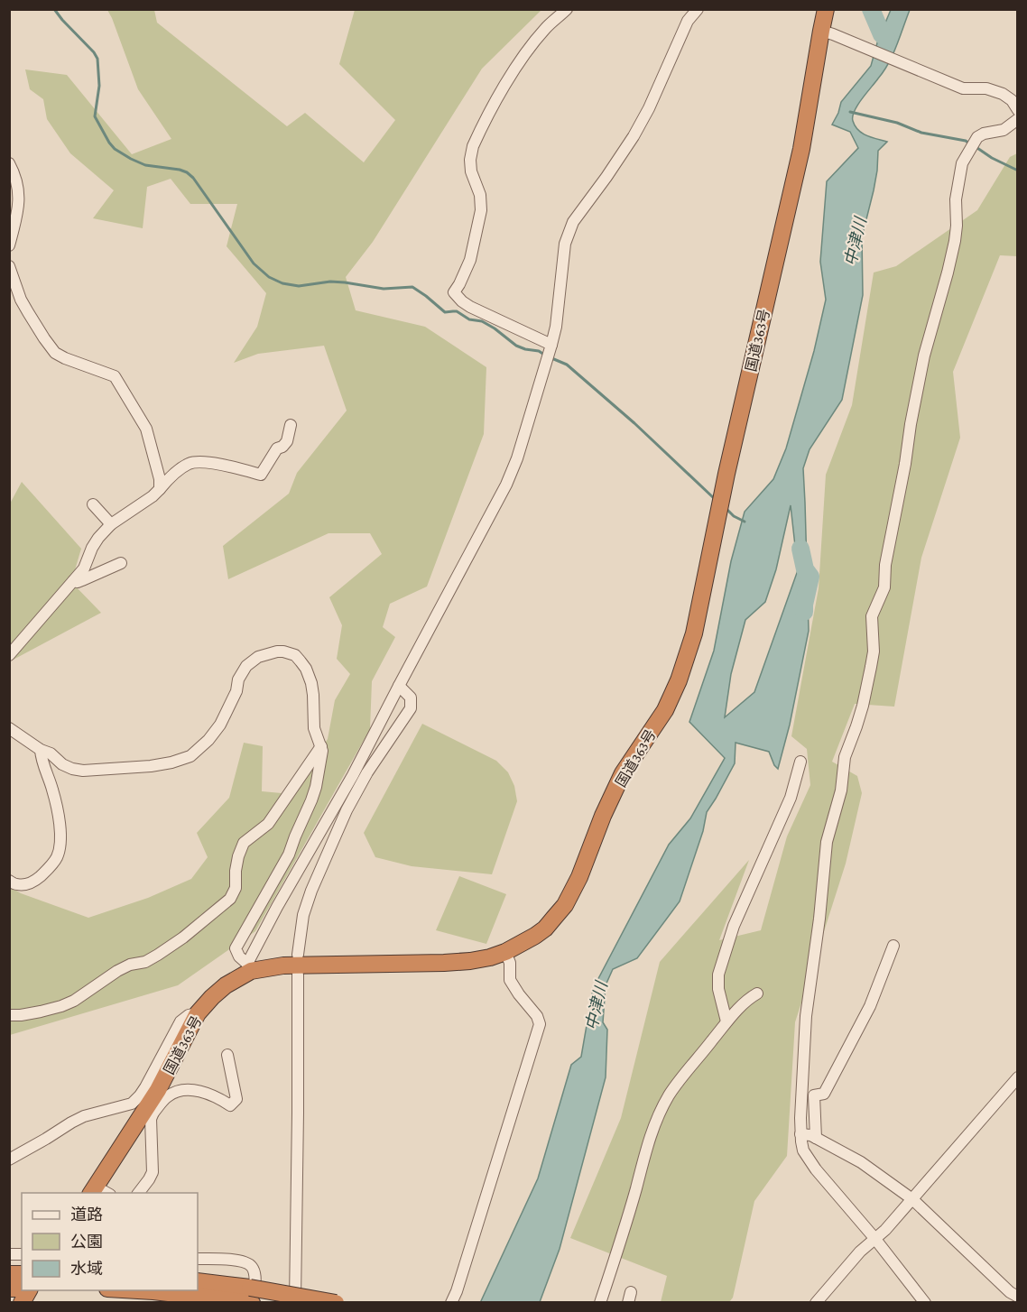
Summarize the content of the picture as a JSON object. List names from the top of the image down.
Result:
{
  "streets": {
    "highway": ["国道363号"]
  },
  "water": ["中津川"],
  "legend": ["道路", "公園", "水域"]
}
